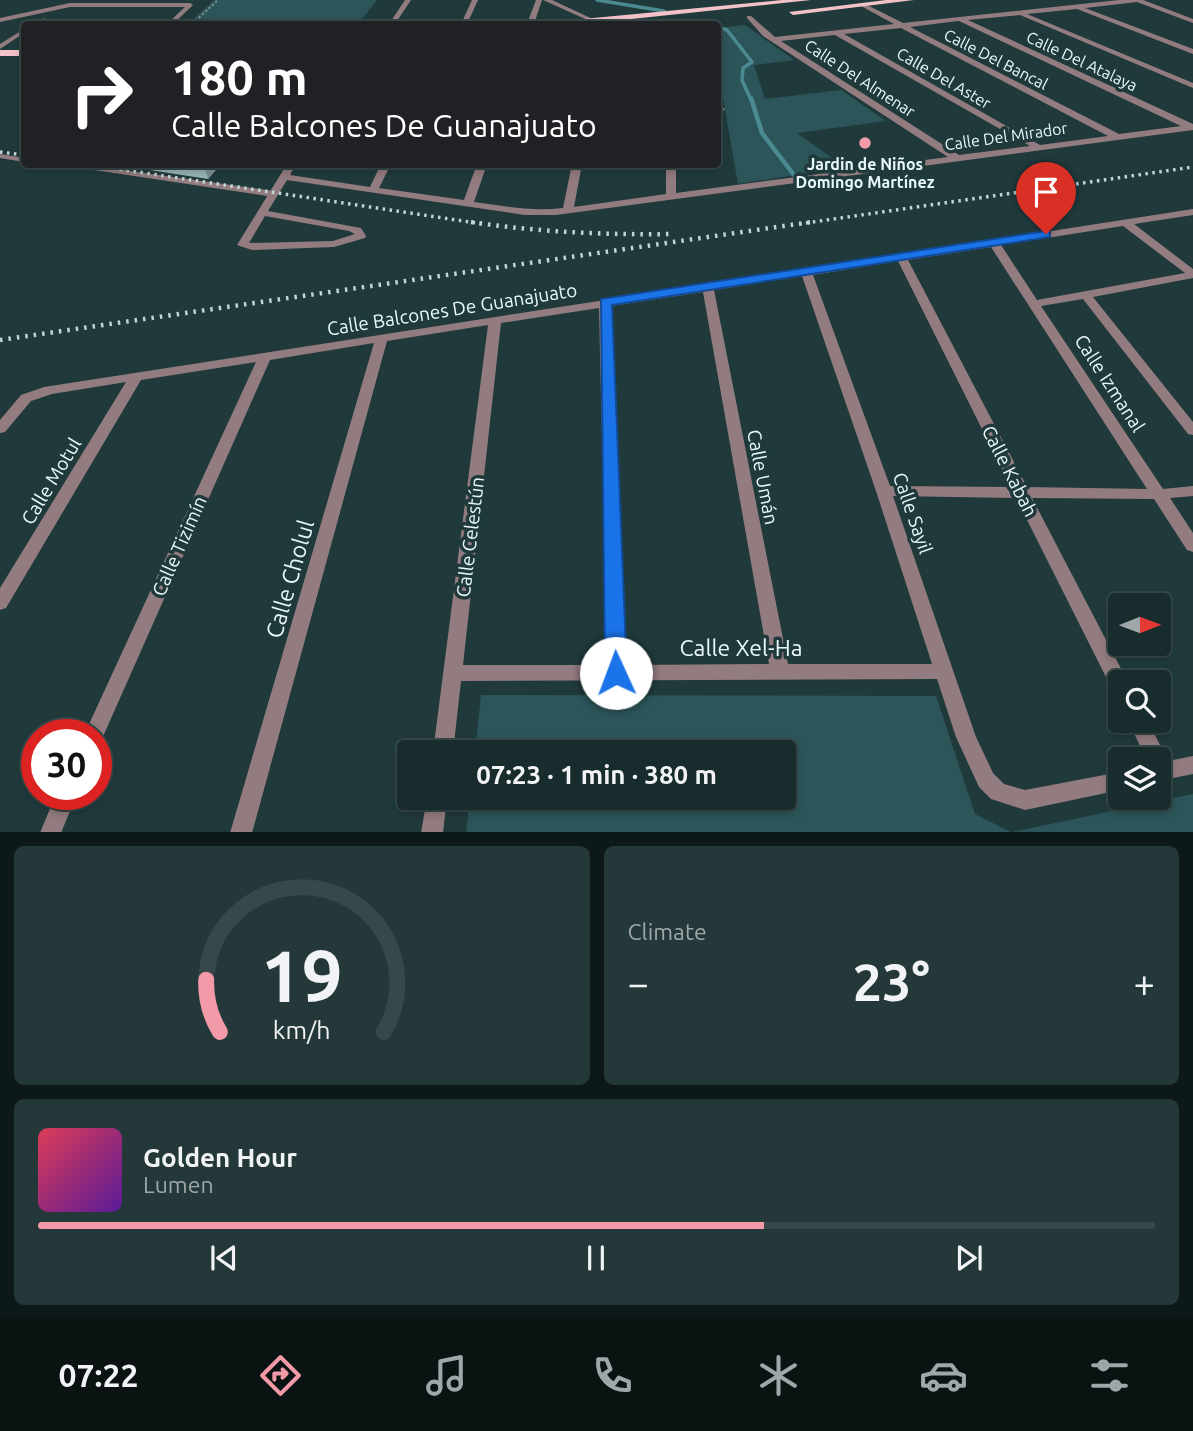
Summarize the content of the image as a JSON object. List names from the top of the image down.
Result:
{
  "streets": {
    "street": [
      "Calle Del Bancal",
      "Calle Del Atalaya",
      "Calle Del Almenar",
      "Calle Del Aster",
      "Calle Del Mirador",
      "Calle Balcones De Guanajuato",
      "Calle Izmanal",
      "Calle Kabah",
      "Calle Umán",
      "Calle Motul",
      "Calle Sayil",
      "Calle Celestún",
      "Calle Tizimín",
      "Calle Cholul",
      "Calle Xel-Ha"
    ]
  },
  "crossings": [
    ["Calle Del Bancal", "Calle Del Mirador"],
    ["Calle Del Atalaya", "Calle Del Mirador"],
    ["Calle Del Almenar", "Calle Del Mirador"],
    ["Calle Del Aster", "Calle Del Mirador"],
    ["Calle Balcones De Guanajuato", "Calle Izmanal"],
    ["Calle Balcones De Guanajuato", "Calle Kabah"],
    ["Calle Balcones De Guanajuato", "Calle Umán"],
    ["Calle Balcones De Guanajuato", "Calle Motul"],
    ["Calle Balcones De Guanajuato", "Calle Sayil"],
    ["Calle Balcones De Guanajuato", "Calle Celestún"],
    ["Calle Balcones De Guanajuato", "Calle Tizimín"],
    ["Calle Balcones De Guanajuato", "Calle Cholul"],
    ["Calle Umán", "Calle Xel-Ha"],
    ["Calle Sayil", "Calle Xel-Ha"],
    ["Calle Celestún", "Calle Xel-Ha"]
  ],
  "places": ["Jardin de Niños Domingo Martínez"],
  "north": "right",
  "page": {
    "turn": ["180 m", "Calle Balcones De Guanajuato"],
    "limit": "30",
    "trip": "07:23 · 1 min · 380 m",
    "tile": "Climate",
    "heat": ["−", "23°", "+"],
    "song": ["Golden Hour", "Lumen"],
    "tabs": "07:22",
    "gauge": ["19", "km/h"]
  }
}
